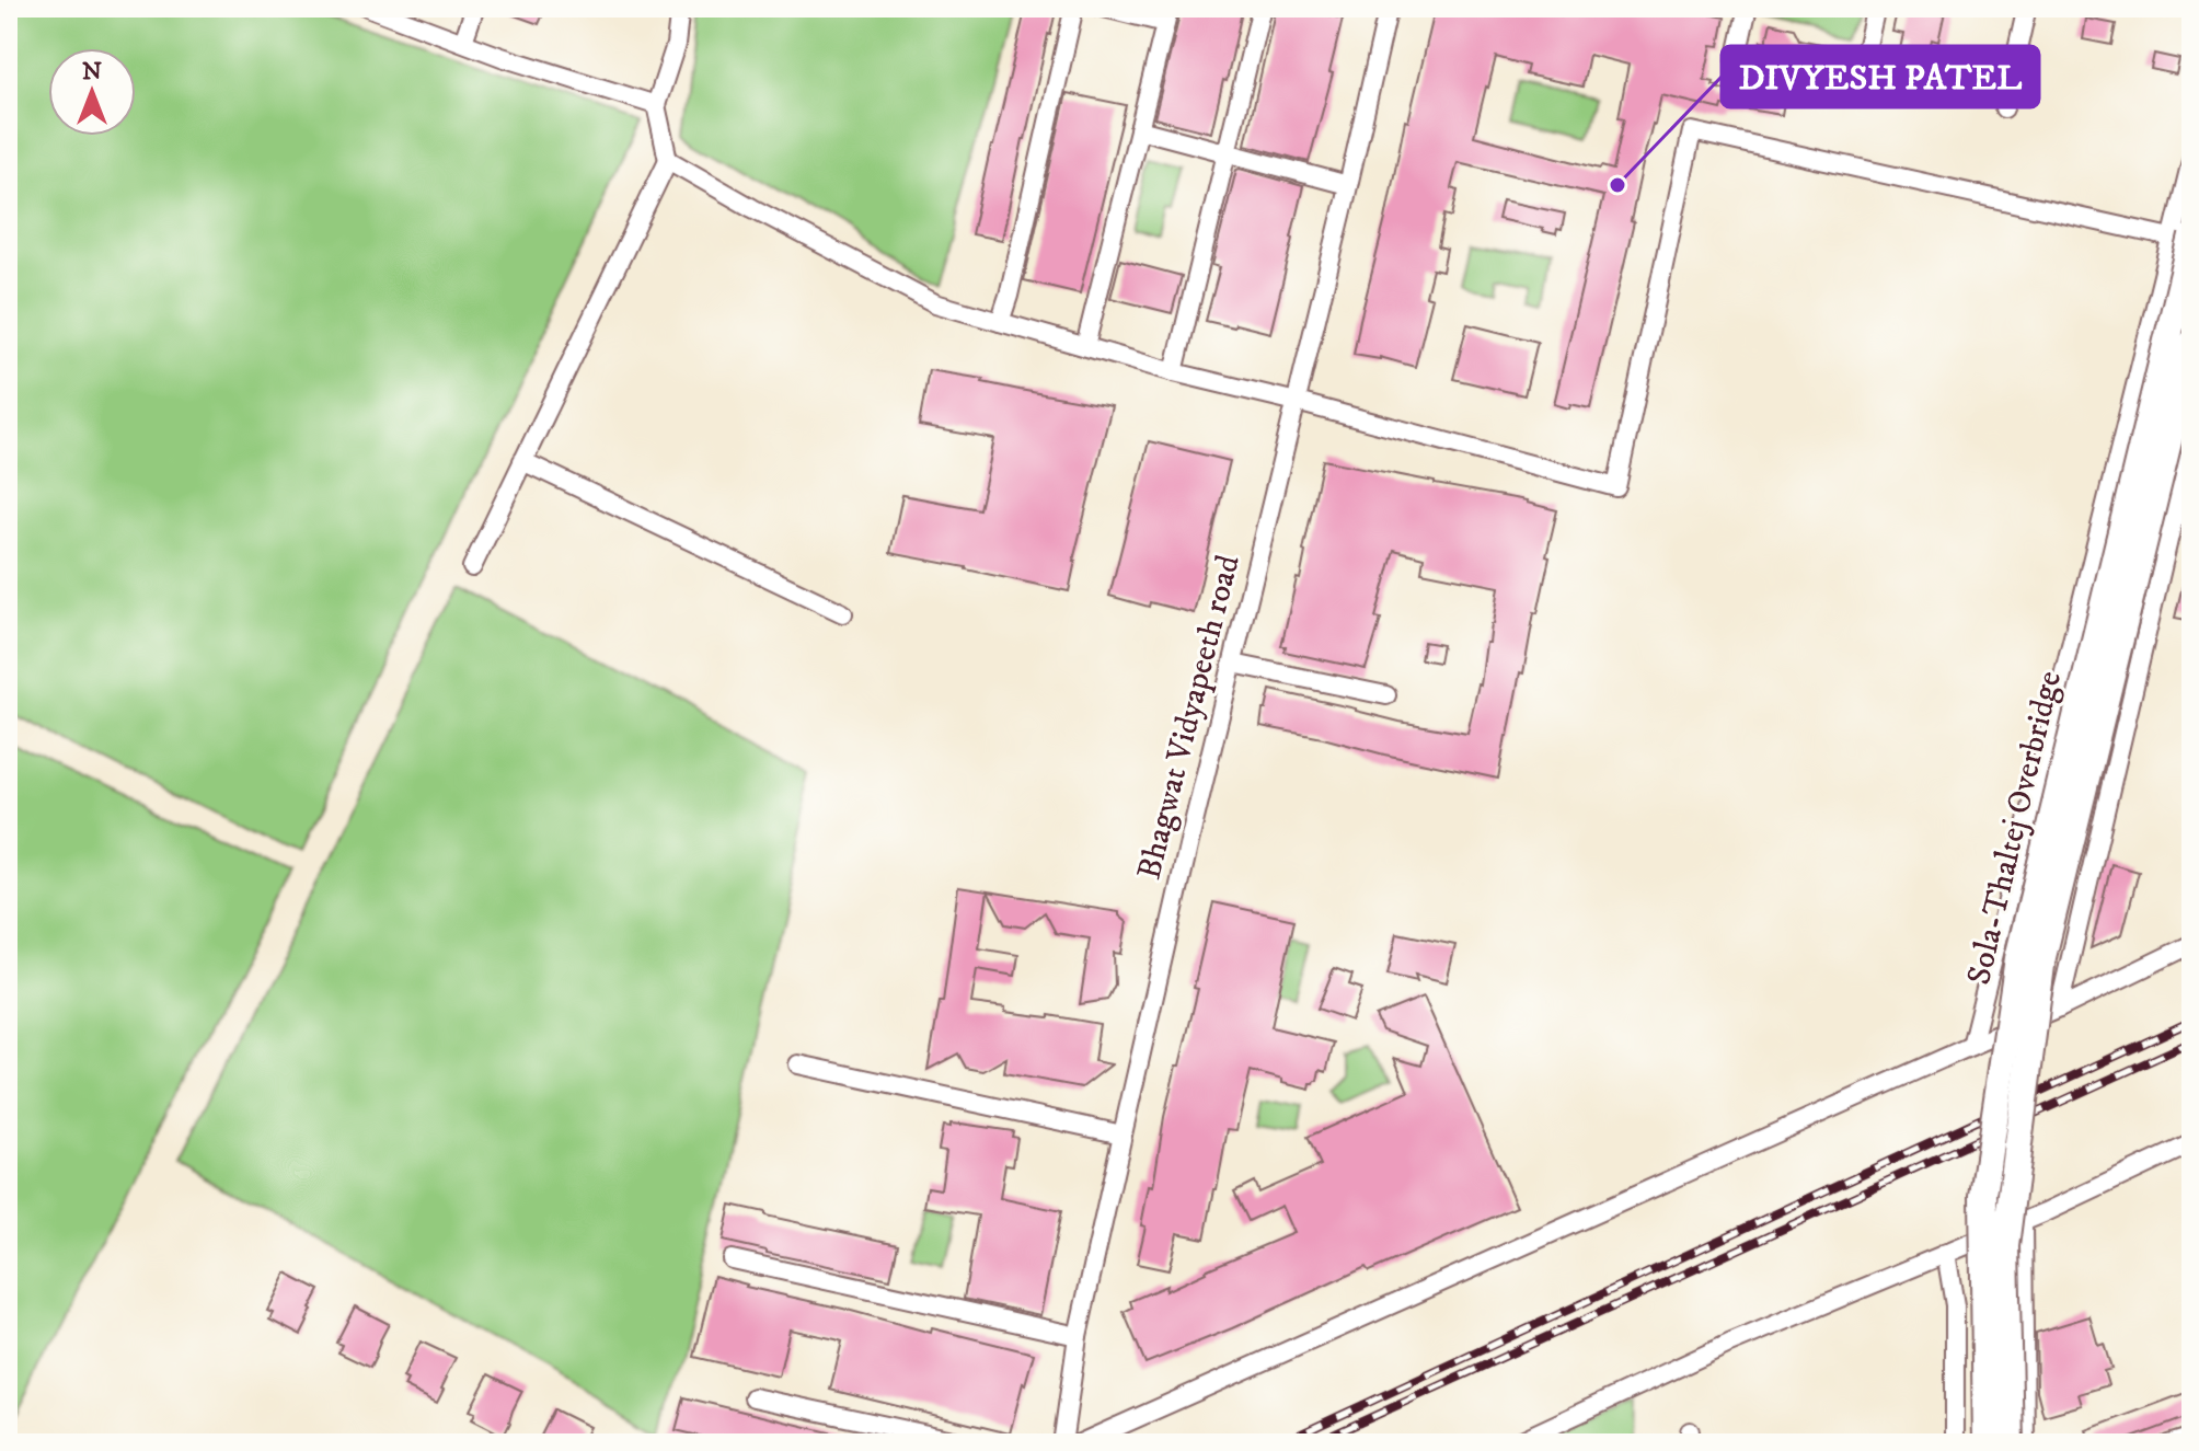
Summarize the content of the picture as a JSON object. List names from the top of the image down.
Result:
{
  "streets": {
    "street": ["Bhagwat Vidyapeeth road", "Sola-Thaltej Overbridge"]
  },
  "places": ["DIVYESH PATEL"],
  "north": "top"
}
